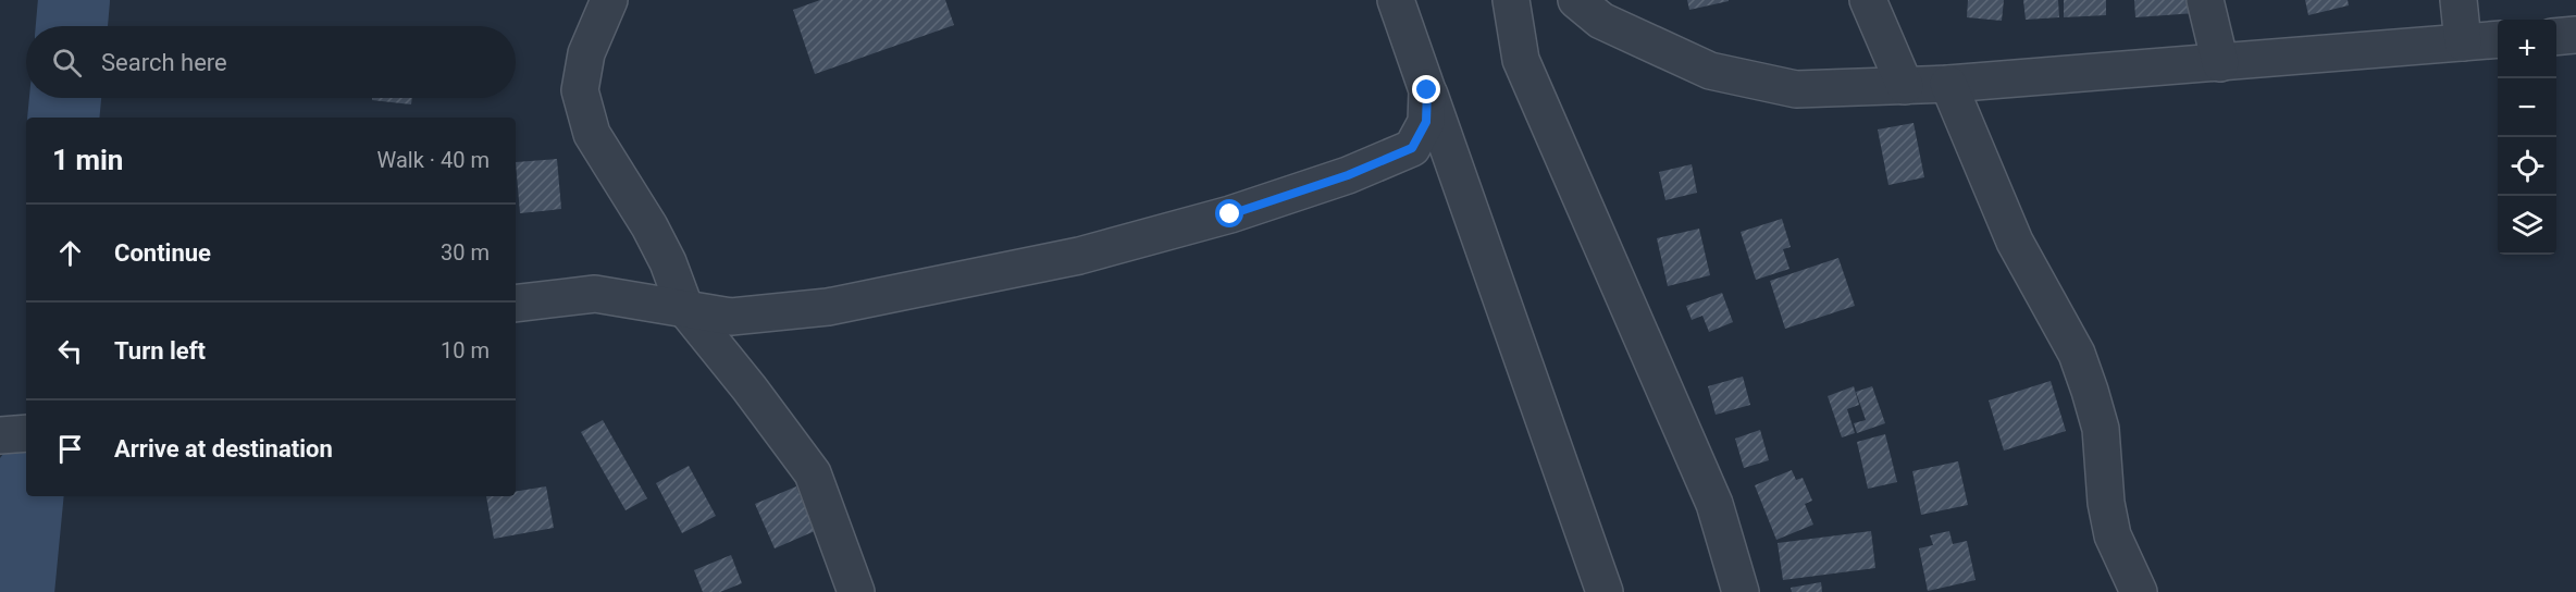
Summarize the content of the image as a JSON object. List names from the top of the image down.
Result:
{
  "page": {
    "map_buttons": ["+", "−"],
    "search": "Search here",
    "heading": ["1 min", "Walk · 40 m"],
    "list": [
      ["Continue", "30 m"],
      ["Turn left", "10 m"],
      "Arrive at destination"
    ]
  }
}
